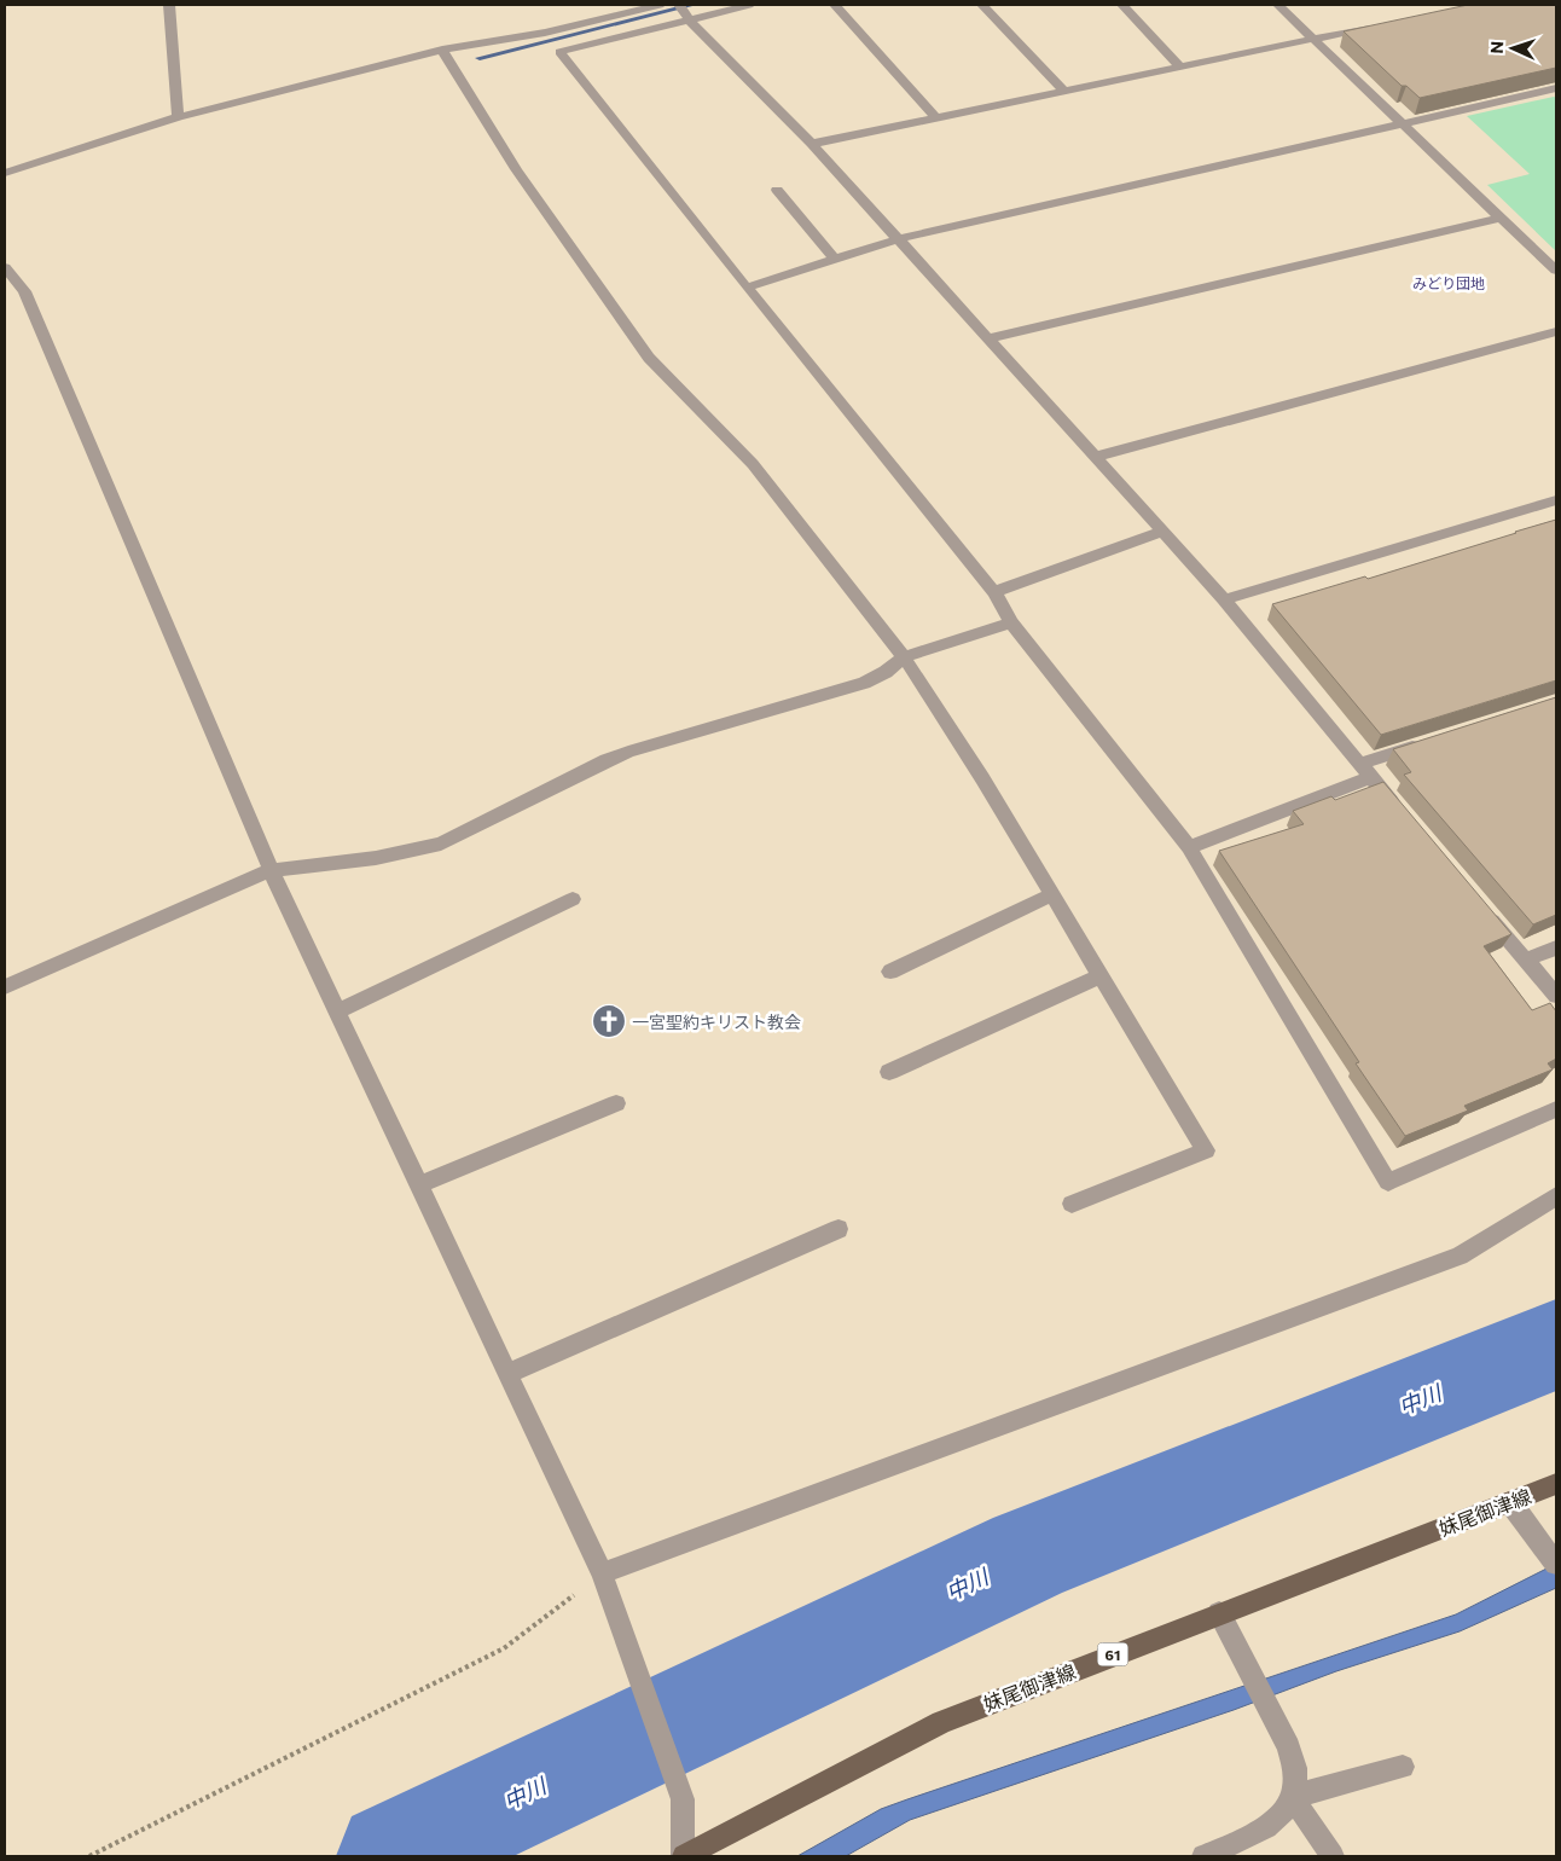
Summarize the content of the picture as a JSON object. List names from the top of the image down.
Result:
{
  "streets": {
    "main road": ["妹尾御津線", "61"]
  },
  "districts": ["みどり団地"],
  "water": ["中川"],
  "places": {
    "church": ["一宮聖約キリスト教会"]
  },
  "north": "left"
}
